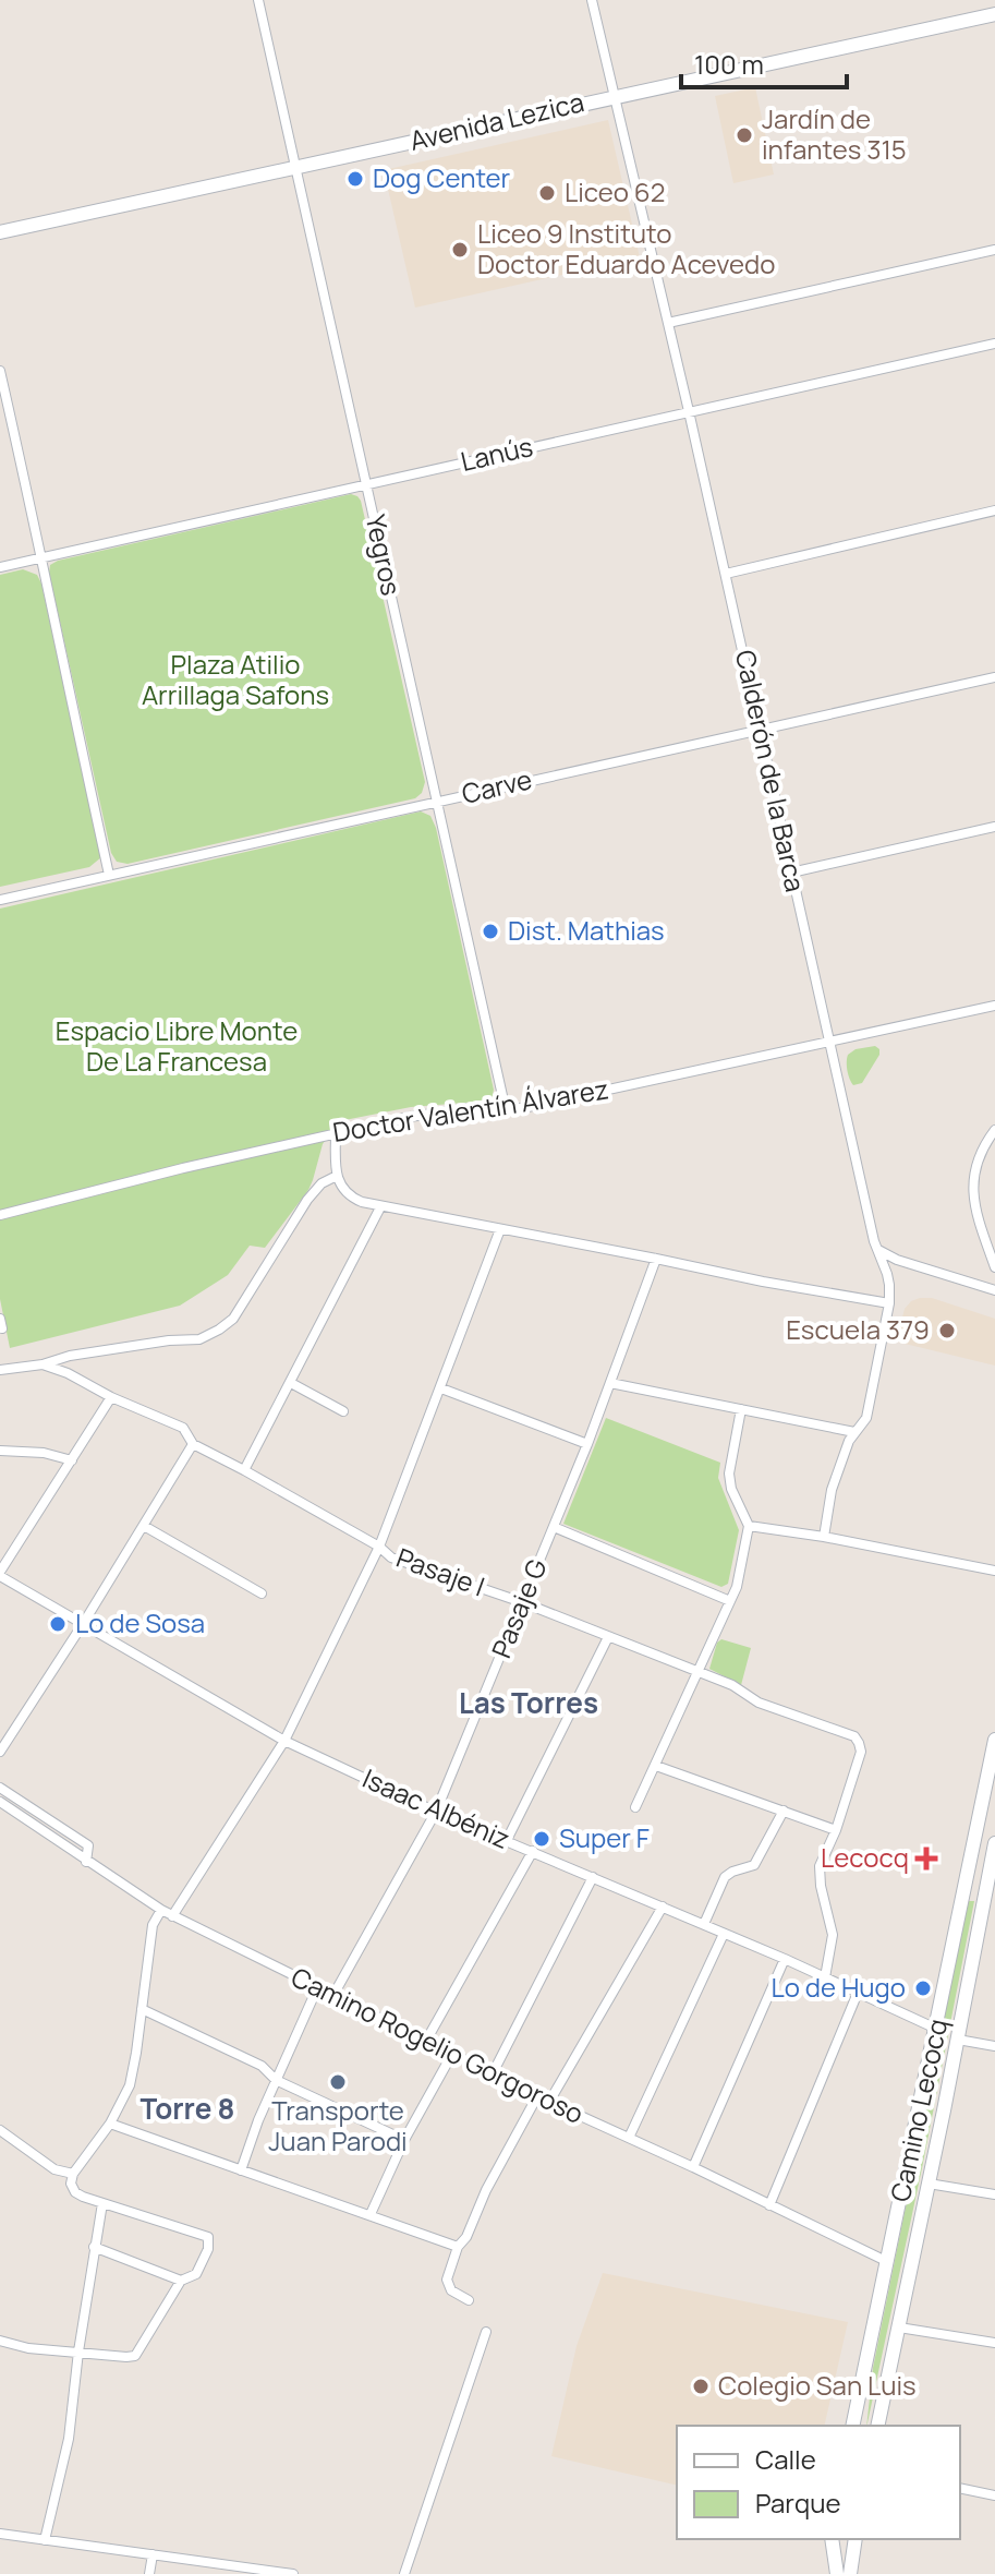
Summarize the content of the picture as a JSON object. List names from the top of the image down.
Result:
{
  "streets": {
    "street": [
      "Avenida Lezica",
      "Lanús",
      "Yegros",
      "Calderón de la Barca",
      "Carve",
      "Doctor Valentín Álvarez",
      "Pasaje I",
      "Pasaje G",
      "Isaac Albéniz",
      "Camino Rogelio Gorgoroso",
      "Camino Lecocq"
    ]
  },
  "crossings": [
    ["Avenida Lezica", "Yegros"],
    ["Avenida Lezica", "Calderón de la Barca"],
    ["Lanús", "Yegros"],
    ["Lanús", "Calderón de la Barca"],
    ["Yegros", "Carve"],
    ["Yegros", "Doctor Valentín Álvarez"],
    ["Calderón de la Barca", "Carve"],
    ["Calderón de la Barca", "Doctor Valentín Álvarez"],
    ["Pasaje I", "Pasaje G"],
    ["Pasaje G", "Isaac Albéniz"],
    ["Pasaje G", "Camino Rogelio Gorgoroso"],
    ["Isaac Albéniz", "Camino Lecocq"],
    ["Camino Rogelio Gorgoroso", "Camino Lecocq"]
  ],
  "districts": ["Las Torres", "Torre 8"],
  "parks": ["Plaza Atilio Arrillaga Safons", "Espacio Libre Monte De La Francesa"],
  "places": {
    "other": [
      "Jardín de infantes 315",
      "Dog Center",
      "Liceo 62",
      "Liceo 9 Instituto Doctor Eduardo Acevedo",
      "Dist. Mathias",
      "Escuela 379",
      "Lo de Sosa",
      "Super F",
      "Lo de Hugo",
      "Transporte Juan Parodi",
      "Colegio San Luis"
    ],
    "health": ["Lecocq"]
  },
  "legend": ["Calle", "Parque"],
  "scale_bar": "100 m"
}
